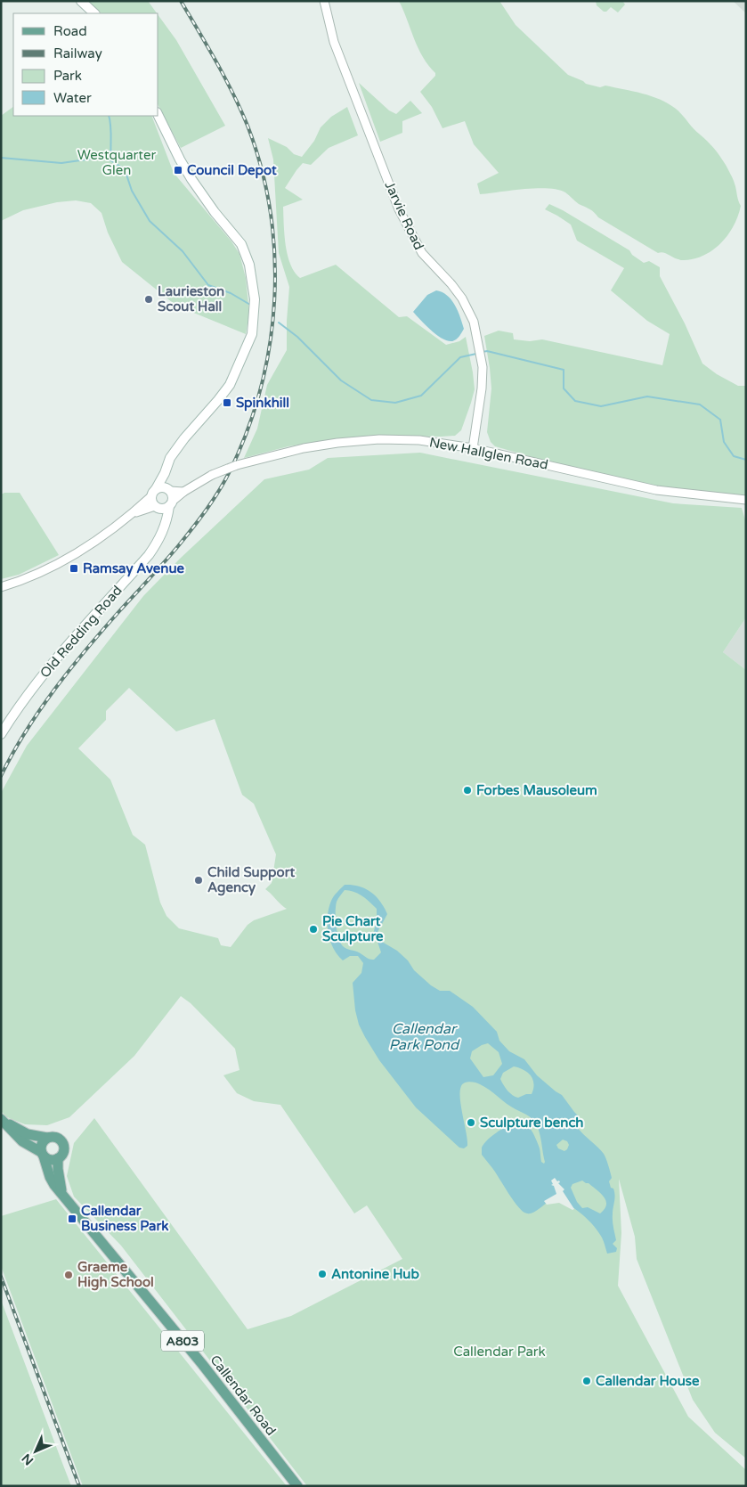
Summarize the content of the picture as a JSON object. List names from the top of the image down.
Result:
{
  "streets": {
    "main road": ["Old Redding Road", "A803", "Callendar Road"],
    "street": ["Jarvie Road", "New Hallglen Road"]
  },
  "crossings": [
    ["Jarvie Road", "New Hallglen Road"],
    ["New Hallglen Road", "Old Redding Road"],
    ["A803", "Callendar Road"]
  ],
  "water": ["Callendar Park Pond"],
  "parks": ["Westquarter Glen", "Callendar Park"],
  "places": {
    "transit": [
      "Council Depot",
      "Spinkhill",
      "Ramsay Avenue",
      "Callendar Business Park"
    ],
    "other": [
      "Laurieston Scout Hall",
      "Forbes Mausoleum",
      "Child Support Agency",
      "Pie Chart Sculpture",
      "Sculpture bench",
      "Antonine Hub",
      "Graeme High School",
      "Callendar House"
    ]
  },
  "legend": [
    "Road",
    "Railway",
    "Park",
    "Water"
  ],
  "north": "bottom left"
}
